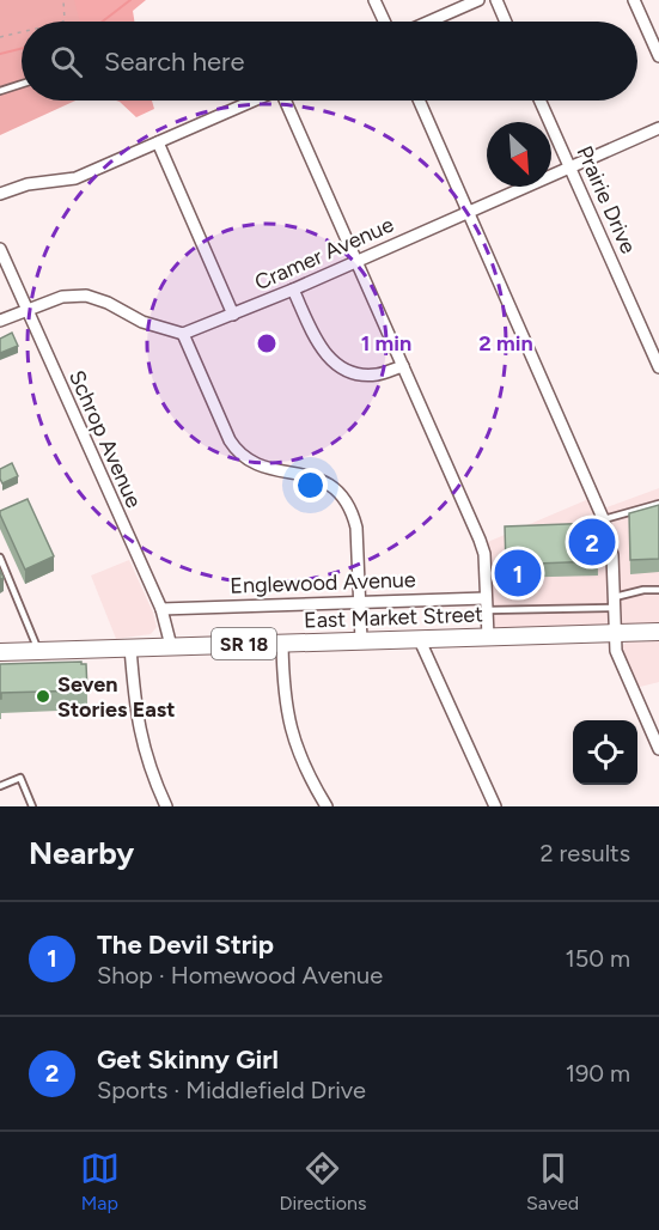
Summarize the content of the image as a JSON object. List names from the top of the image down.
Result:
{
  "streets": {
    "main road": ["East Market Street", "SR 18"],
    "street": [
      "Prairie Drive",
      "Cramer Avenue",
      "Schrop Avenue",
      "Englewood Avenue"
    ]
  },
  "crossings": [
    ["Prairie Drive", "Cramer Avenue"],
    ["Schrop Avenue", "Englewood Avenue"],
    ["Schrop Avenue", "East Market Street"]
  ],
  "places": ["Seven Stories East"],
  "north": "bottom right",
  "page": {
    "search": "Search here",
    "pins": ["2", "1"],
    "heading": ["Nearby", "2 results"],
    "list": [
      {
        "mark": "1",
        "name": "The Devil Strip",
        "note": "Shop · Homewood Avenue",
        "value": "150 m"
      },
      {
        "mark": "2",
        "name": "Get Skinny Girl",
        "note": "Sports · Middlefield Drive",
        "value": "190 m"
      }
    ],
    "nav": ["Map", "Directions", "Saved"]
  },
  "rings": ["1 min", "2 min"]
}
